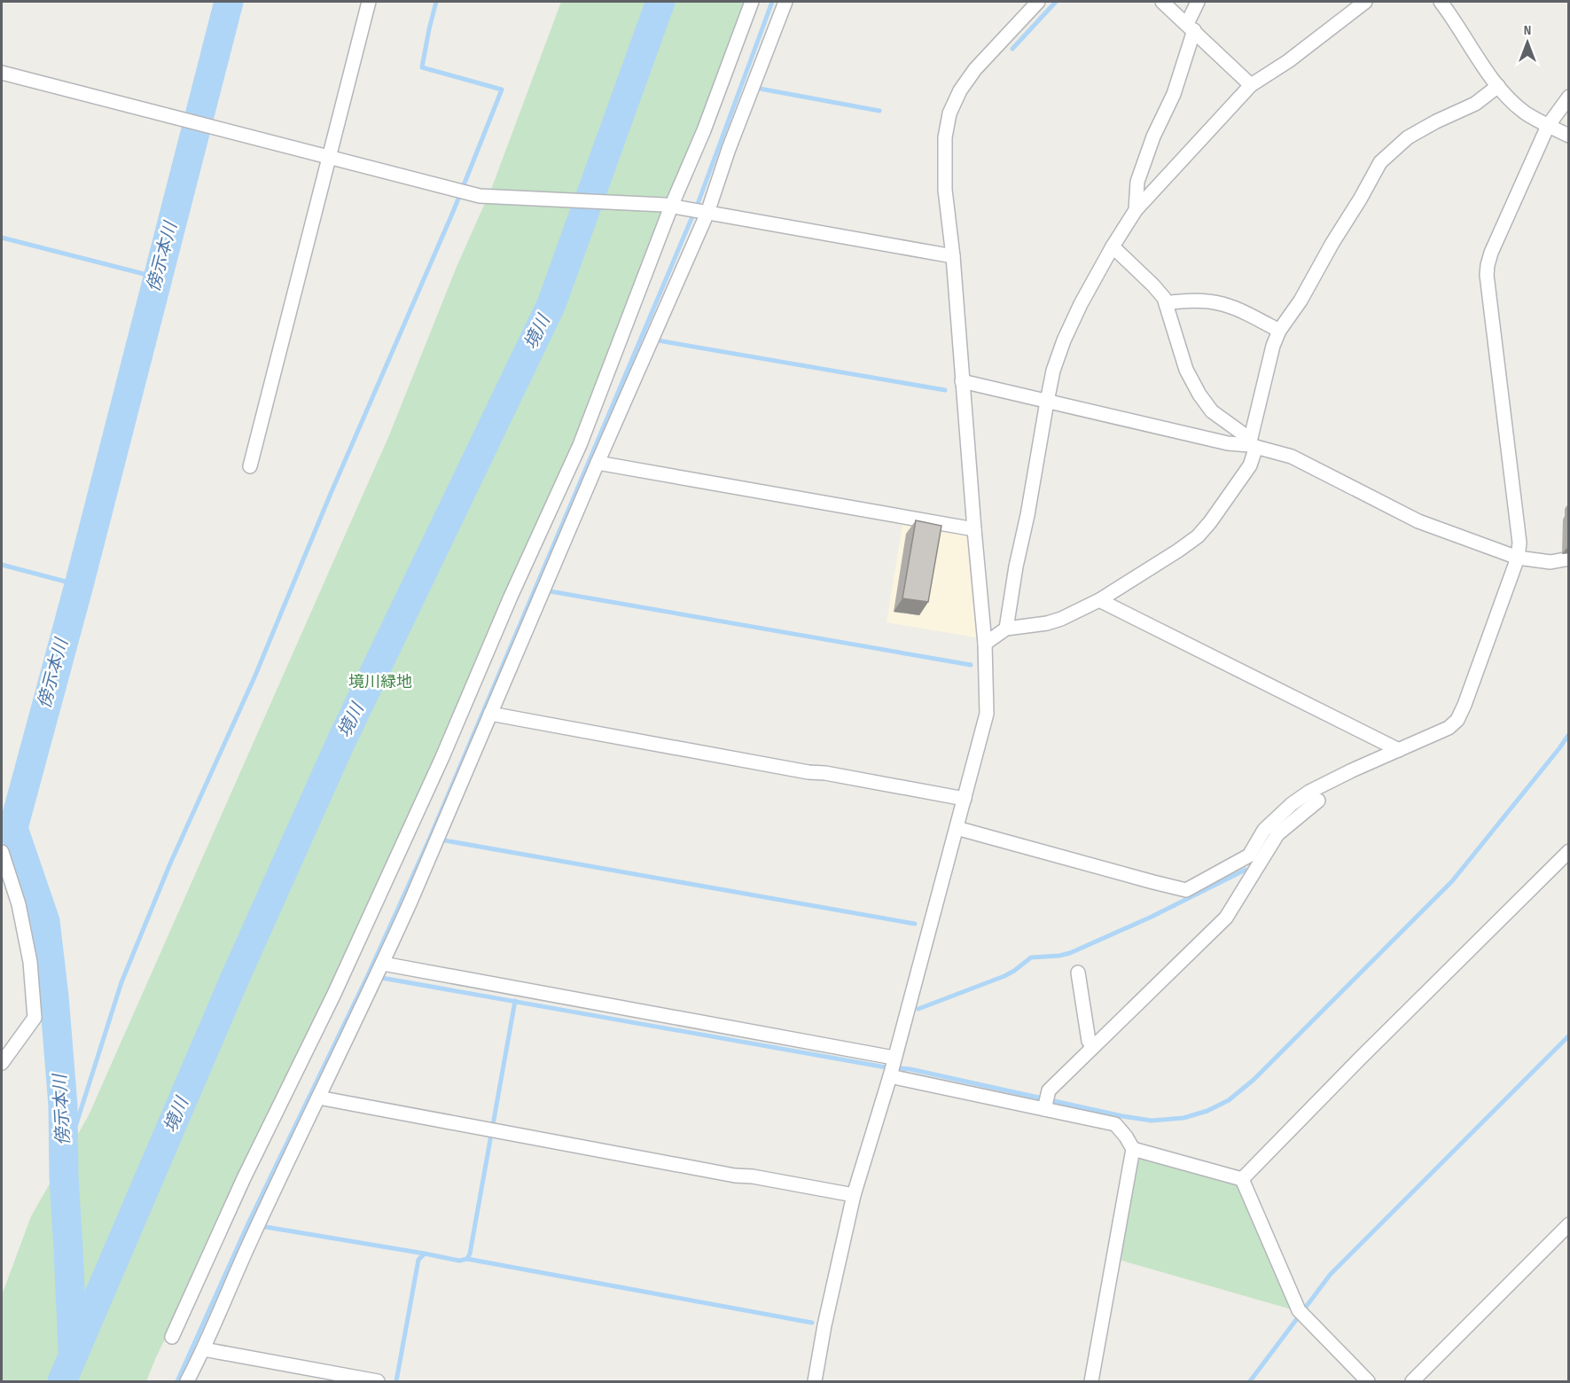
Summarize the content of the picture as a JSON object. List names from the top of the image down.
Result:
{
  "water": ["傍示本川", "境川"],
  "parks": ["境川緑地"],
  "north": "top"
}
